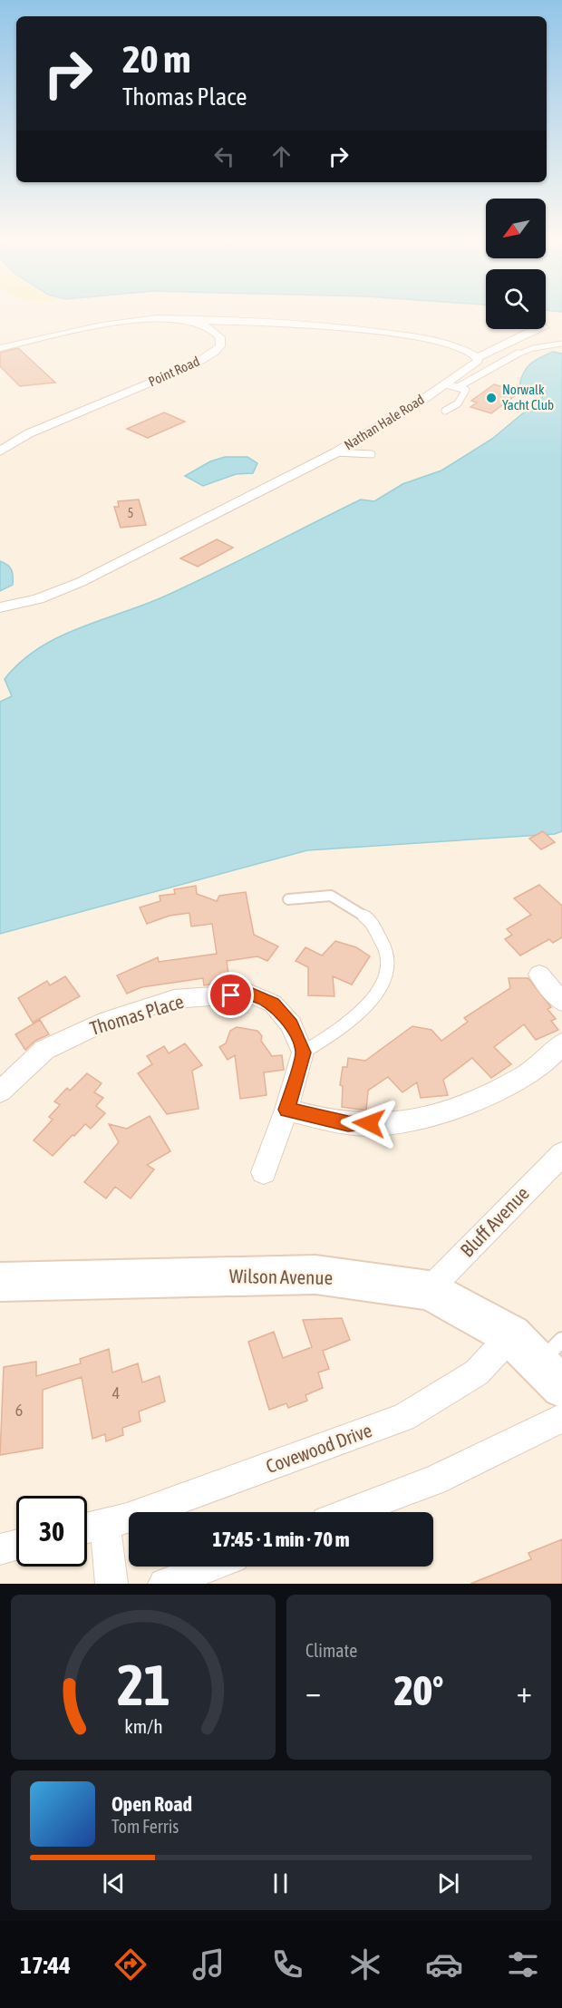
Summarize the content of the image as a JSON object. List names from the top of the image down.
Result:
{
  "streets": {
    "main road": ["Wilson Avenue"],
    "street": [
      "Point Road",
      "Nathan Hale Road",
      "Thomas Place",
      "Bluff Avenue",
      "Covewood Drive"
    ]
  },
  "crossings": [
    ["Bluff Avenue", "Wilson Avenue"],
    ["Wilson Avenue", "Covewood Drive"]
  ],
  "places": ["Norwalk Yacht Club"],
  "house_numbers": ["5", "4", "6"],
  "north": "bottom left",
  "page": {
    "turn": ["20 m", "Thomas Place"],
    "limit": "30",
    "trip": "17:45 · 1 min · 70 m",
    "tile": "Climate",
    "heat": ["−", "20°", "+"],
    "song": ["Open Road", "Tom Ferris"],
    "tabs": "17:44",
    "gauge": ["21", "km/h"]
  }
}
